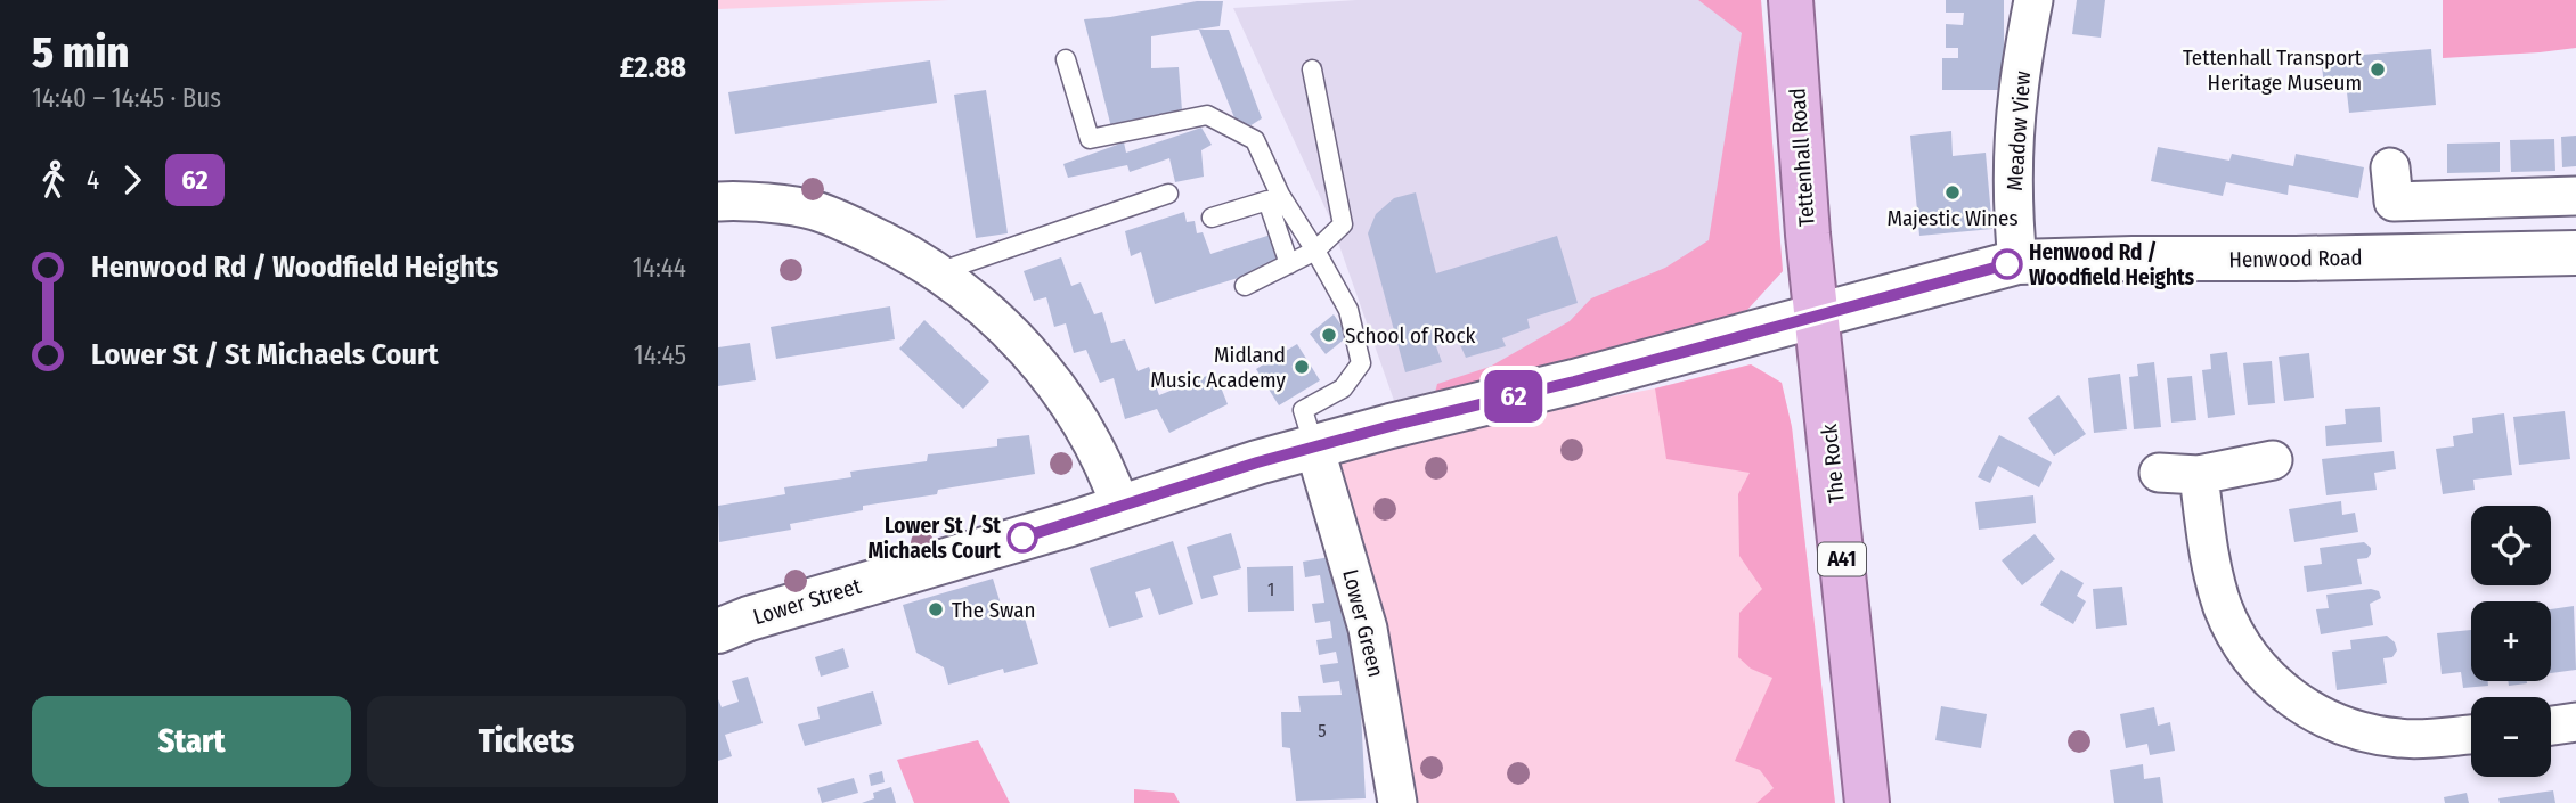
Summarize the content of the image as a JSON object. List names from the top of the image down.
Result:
{
  "streets": {
    "highway": ["Tettenhall Road", "The Rock", "A41"],
    "street": [
      "Meadow View",
      "Henwood Road",
      "Lower Street",
      "Lower Green"
    ]
  },
  "crossings": [
    ["Meadow View", "Henwood Road"],
    ["Tettenhall Road", "Henwood Road"],
    ["Tettenhall Road", "The Rock"],
    ["Tettenhall Road", "Lower Street"],
    ["Henwood Road", "The Rock"],
    ["Henwood Road", "Lower Street"],
    ["The Rock", "Lower Street"],
    ["Lower Street", "Lower Green"]
  ],
  "places": [
    "Tettenhall Transport Heritage Museum",
    "Majestic Wines",
    "Henwood Rd / Woodfield Heights",
    "School of Rock",
    "Midland Music Academy",
    "Lower St / St Michaels Court",
    "The Swan"
  ],
  "lines": ["bus line 62"],
  "house_numbers": ["1", "5"],
  "page": {
    "heading": ["5 min", "14:40 – 14:45 · Bus", "£2.88"],
    "on_map": "62",
    "legs": ["4", "62"],
    "list": [
      {
        "name": "Henwood Rd / Woodfield Heights",
        "value": "14:44"
      },
      {
        "name": "Lower St / St Michaels Court",
        "value": "14:45"
      }
    ],
    "map_buttons": ["+", "−"],
    "buttons": ["Start", "Tickets"]
  }
}
